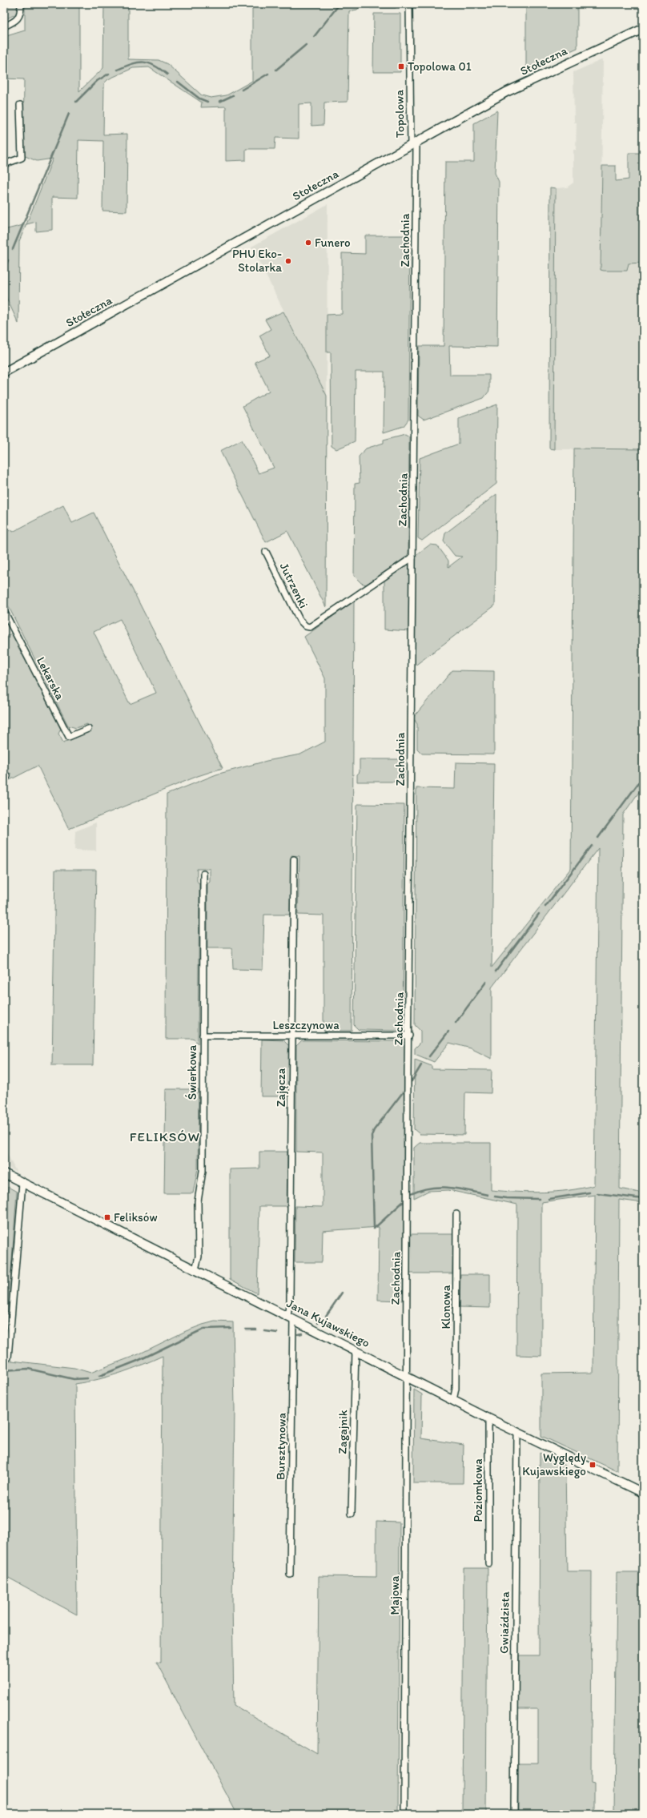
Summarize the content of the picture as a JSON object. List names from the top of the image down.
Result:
{
  "streets": {
    "main road": ["Stołeczna", "Jana Kujawskiego"],
    "street": [
      "Topolowa",
      "Zachodnia",
      "Jutrzenki",
      "Lekarska",
      "Leszczynowa",
      "Świerkowa",
      "Zajęcza",
      "Klonowa",
      "Zagajnik",
      "Bursztynowa",
      "Poziomkowa",
      "Majowa",
      "Gwiaździsta"
    ]
  },
  "crossings": [
    ["Stołeczna", "Topolowa"],
    ["Stołeczna", "Zachodnia"],
    ["Topolowa", "Zachodnia"],
    ["Zachodnia", "Jutrzenki"],
    ["Zachodnia", "Leszczynowa"],
    ["Zachodnia", "Jana Kujawskiego"],
    ["Zachodnia", "Majowa"],
    ["Leszczynowa", "Świerkowa"],
    ["Leszczynowa", "Zajęcza"],
    ["Świerkowa", "Jana Kujawskiego"],
    ["Zajęcza", "Jana Kujawskiego"],
    ["Zajęcza", "Bursztynowa"],
    ["Klonowa", "Jana Kujawskiego"],
    ["Jana Kujawskiego", "Zagajnik"],
    ["Jana Kujawskiego", "Bursztynowa"],
    ["Jana Kujawskiego", "Poziomkowa"],
    ["Jana Kujawskiego", "Majowa"],
    ["Jana Kujawskiego", "Gwiaździsta"]
  ],
  "districts": ["FELIKSÓW"],
  "places": {
    "transit": ["Topolowa 01", "Feliksów", "Wyględy Kujawskiego"],
    "other": ["Funero", "PHU Eko- Stolarka"]
  }
}
